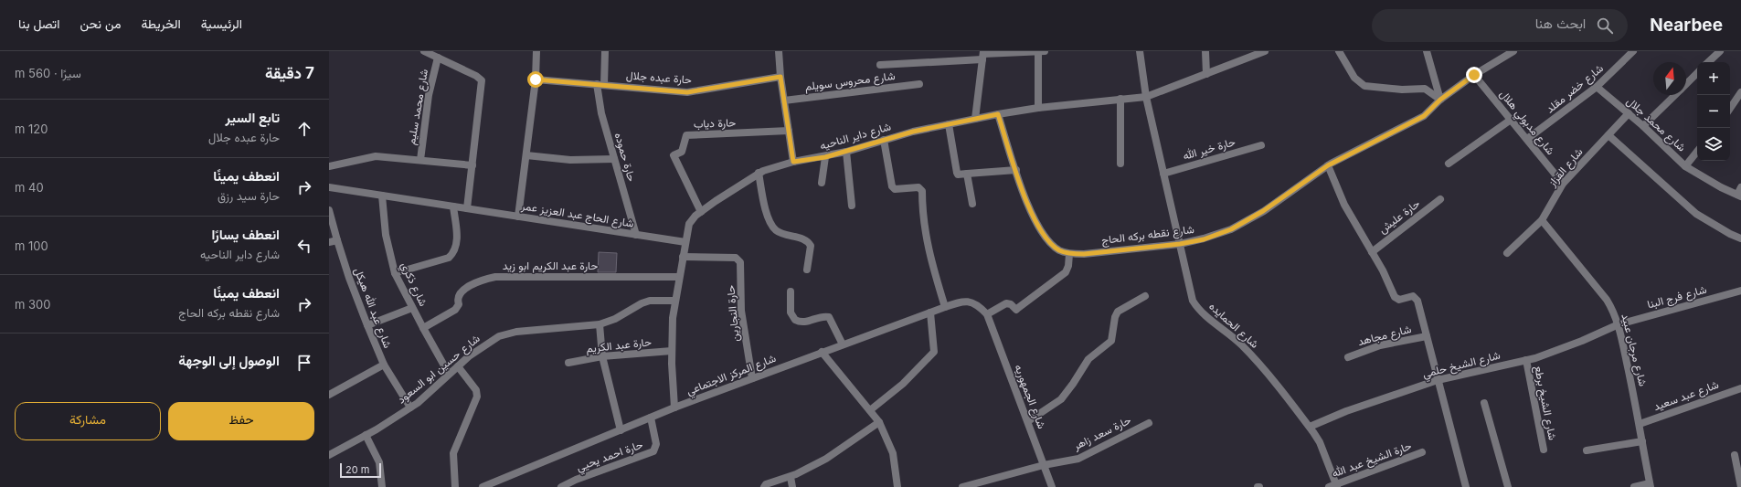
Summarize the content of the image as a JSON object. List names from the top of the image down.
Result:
{
  "streets": {
    "street": [
      "حارة عبده جلال",
      "شارع محروس سويلم",
      "شارع خضر مقلد",
      "شارع محمد سليم",
      "شارع مدبولي هلال",
      "حارة دياب",
      "شارع محمد جلال",
      "شارع داير الناحيه",
      "حارة خير الله",
      "حارة حموده",
      "شارع القزاز",
      "شارع الحاج عبد العزيز عمر",
      "حارة عليش",
      "شارع نقطه بركه الحاج",
      "حارة عبد الكريم ابو زيد",
      "شارع ذكري",
      "شارع فرج البنا",
      "شارع عبد الله هيكل",
      "حارة النجارين",
      "شارع الحمايده",
      "شارع مجاهد",
      "حارة عبد الكريم",
      "شارع مرجان عبيد",
      "شارع الشيخ حلمي",
      "شارع حسين ابو السعود",
      "شارع المركز الاجتماعي",
      "شارع عبد سعيد",
      "شارع الجمهوريه",
      "شارع الشيخ برطع",
      "حارة سعد زاهر",
      "حارة احمد يحيي",
      "حارة الشيخ عبد الله"
    ]
  },
  "crossings": [
    ["حارة عبده جلال", "حارة حموده"],
    ["شارع خضر مقلد", "شارع مدبولي هلال"],
    ["شارع خضر مقلد", "شارع محمد جلال"],
    ["شارع مدبولي هلال", "شارع القزاز"],
    ["شارع مدبولي هلال", "شارع نقطه بركه الحاج"],
    ["حارة دياب", "شارع داير الناحيه"],
    ["شارع محمد جلال", "شارع القزاز"],
    ["شارع داير الناحيه", "شارع الحاج عبد العزيز عمر"],
    ["شارع داير الناحيه", "شارع نقطه بركه الحاج"],
    ["شارع داير الناحيه", "حارة عبد الكريم ابو زيد"],
    ["شارع داير الناحيه", "حارة النجارين"],
    ["شارع داير الناحيه", "شارع الحمايده"],
    ["شارع داير الناحيه", "حارة عبد الكريم"],
    ["شارع داير الناحيه", "شارع حسين ابو السعود"],
    ["شارع داير الناحيه", "شارع المركز الاجتماعي"],
    ["حارة خير الله", "شارع الحمايده"],
    ["حارة حموده", "شارع الحاج عبد العزيز عمر"],
    ["شارع القزاز", "شارع مرجان عبيد"],
    ["شارع الحاج عبد العزيز عمر", "شارع ذكري"],
    ["شارع نقطه بركه الحاج", "شارع الحمايده"],
    ["حارة عبد الكريم ابو زيد", "شارع ذكري"],
    ["شارع ذكري", "شارع حسين ابو السعود"],
    ["شارع فرج البنا", "شارع مرجان عبيد"],
    ["شارع فرج البنا", "شارع الشيخ حلمي"],
    ["شارع عبد الله هيكل", "شارع حسين ابو السعود"],
    ["حارة النجارين", "شارع المركز الاجتماعي"],
    ["شارع الحمايده", "شارع الشيخ حلمي"],
    ["شارع الحمايده", "حارة الشيخ عبد الله"],
    ["شارع مرجان عبيد", "شارع الشيخ حلمي"],
    ["شارع مرجان عبيد", "شارع عبد سعيد"],
    ["شارع الشيخ حلمي", "شارع الشيخ برطع"],
    ["شارع المركز الاجتماعي", "شارع الجمهوريه"],
    ["شارع المركز الاجتماعي", "حارة احمد يحيي"],
    ["شارع الجمهوريه", "حارة سعد زاهر"]
  ],
  "scale_bar": "20 m",
  "north": "top",
  "page": {
    "header": "Nearbee",
    "search": "ابحث هنا",
    "nav": [
      "الرئيسية",
      "الخريطة",
      "من نحن",
      "اتصل بنا"
    ],
    "heading": ["7 دقيقة", "سيرًا · 560 m"],
    "map_buttons": ["+", "−"],
    "list": [
      ["تابع السير", "حارة عبده جلال", "120 m"],
      ["انعطف يمينًا", "حارة سيد رزق", "40 m"],
      ["انعطف يسارًا", "شارع داير الناحيه", "100 m"],
      ["انعطف يمينًا", "شارع نقطه بركه الحاج", "300 m"],
      "الوصول إلى الوجهة"
    ],
    "buttons": ["حفظ", "مشاركة"],
    "scale": "20 m"
  }
}
